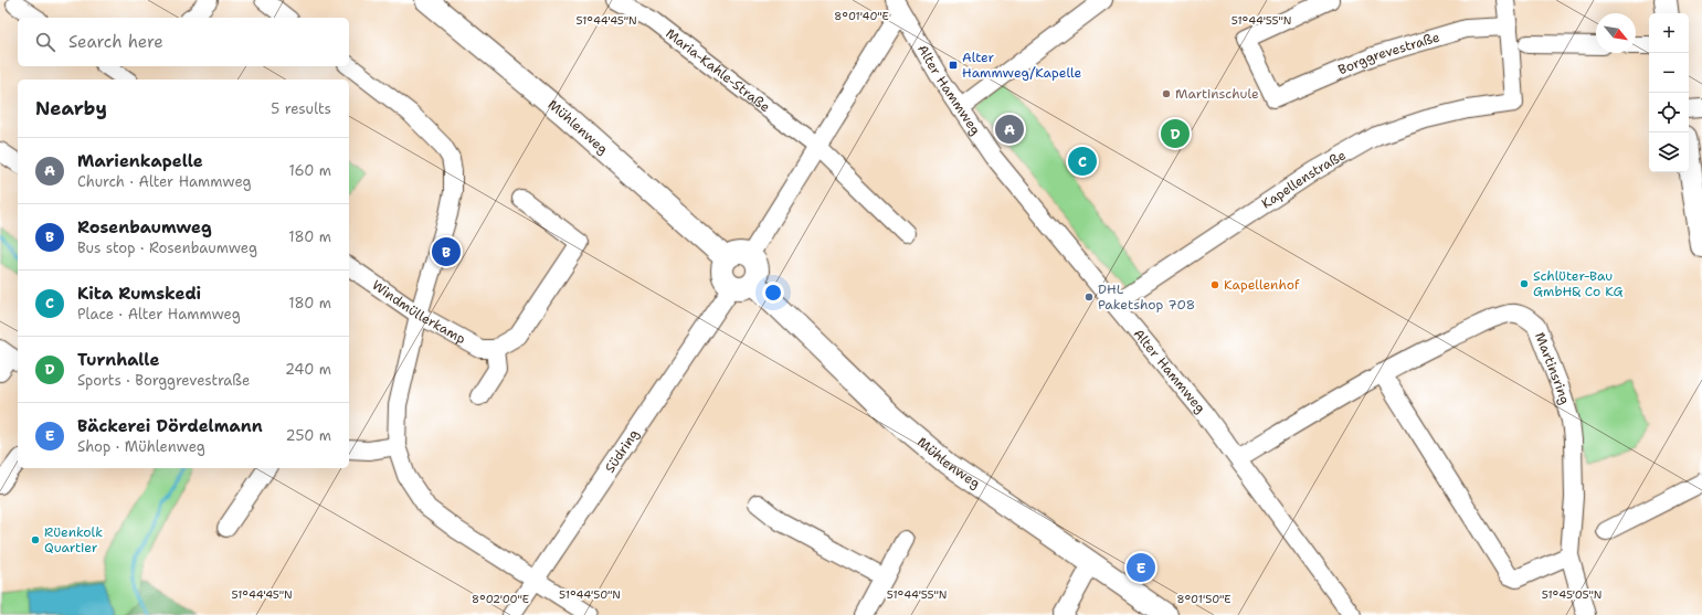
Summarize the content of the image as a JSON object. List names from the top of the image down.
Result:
{
  "streets": {
    "main road": ["Mühlenweg"],
    "street": [
      "Borggrevestraße",
      "Maria-Kahle-Straße",
      "Alter Hammweg",
      "Kapellenstraße",
      "Windmüllerkamp",
      "Martinsring",
      "Südring"
    ]
  },
  "crossings": [
    ["Borggrevestraße", "Kapellenstraße"],
    ["Alter Hammweg", "Kapellenstraße"],
    ["Alter Hammweg", "Martinsring"],
    ["Mühlenweg", "Südring"]
  ],
  "places": {
    "transit": ["Alter Hammweg/Kapelle"],
    "other": [
      "Martinschule",
      "Schlüter-Bau GmbH& Co KG",
      "Kapellenhof",
      "DHL Paketshop 708",
      "Rüenkolk Quartier"
    ]
  },
  "north": "bottom right",
  "page": {
    "map_buttons": ["+", "−"],
    "search": "Search here",
    "heading": ["Nearby", "5 results"],
    "pins": [
      "A",
      "D",
      "C",
      "B",
      "E"
    ],
    "list": [
      {
        "mark": "A",
        "name": "Marienkapelle",
        "note": "Church · Alter Hammweg",
        "value": "160 m"
      },
      {
        "mark": "B",
        "name": "Rosenbaumweg",
        "note": "Bus stop · Rosenbaumweg",
        "value": "180 m"
      },
      {
        "mark": "C",
        "name": "Kita Rumskedi",
        "note": "Place · Alter Hammweg",
        "value": "180 m"
      },
      {
        "mark": "D",
        "name": "Turnhalle",
        "note": "Sports · Borggrevestraße",
        "value": "240 m"
      },
      {
        "mark": "E",
        "name": "Bäckerei Dördelmann",
        "note": "Shop · Mühlenweg",
        "value": "250 m"
      }
    ]
  },
  "coordinates": [
    "8°01'40\"E",
    "51°44'45\"N",
    "51°44'55\"N",
    "51°44'50\"N",
    "51°45'05\"N",
    "8°02'00\"E",
    "8°01'50\"E"
  ]
}
